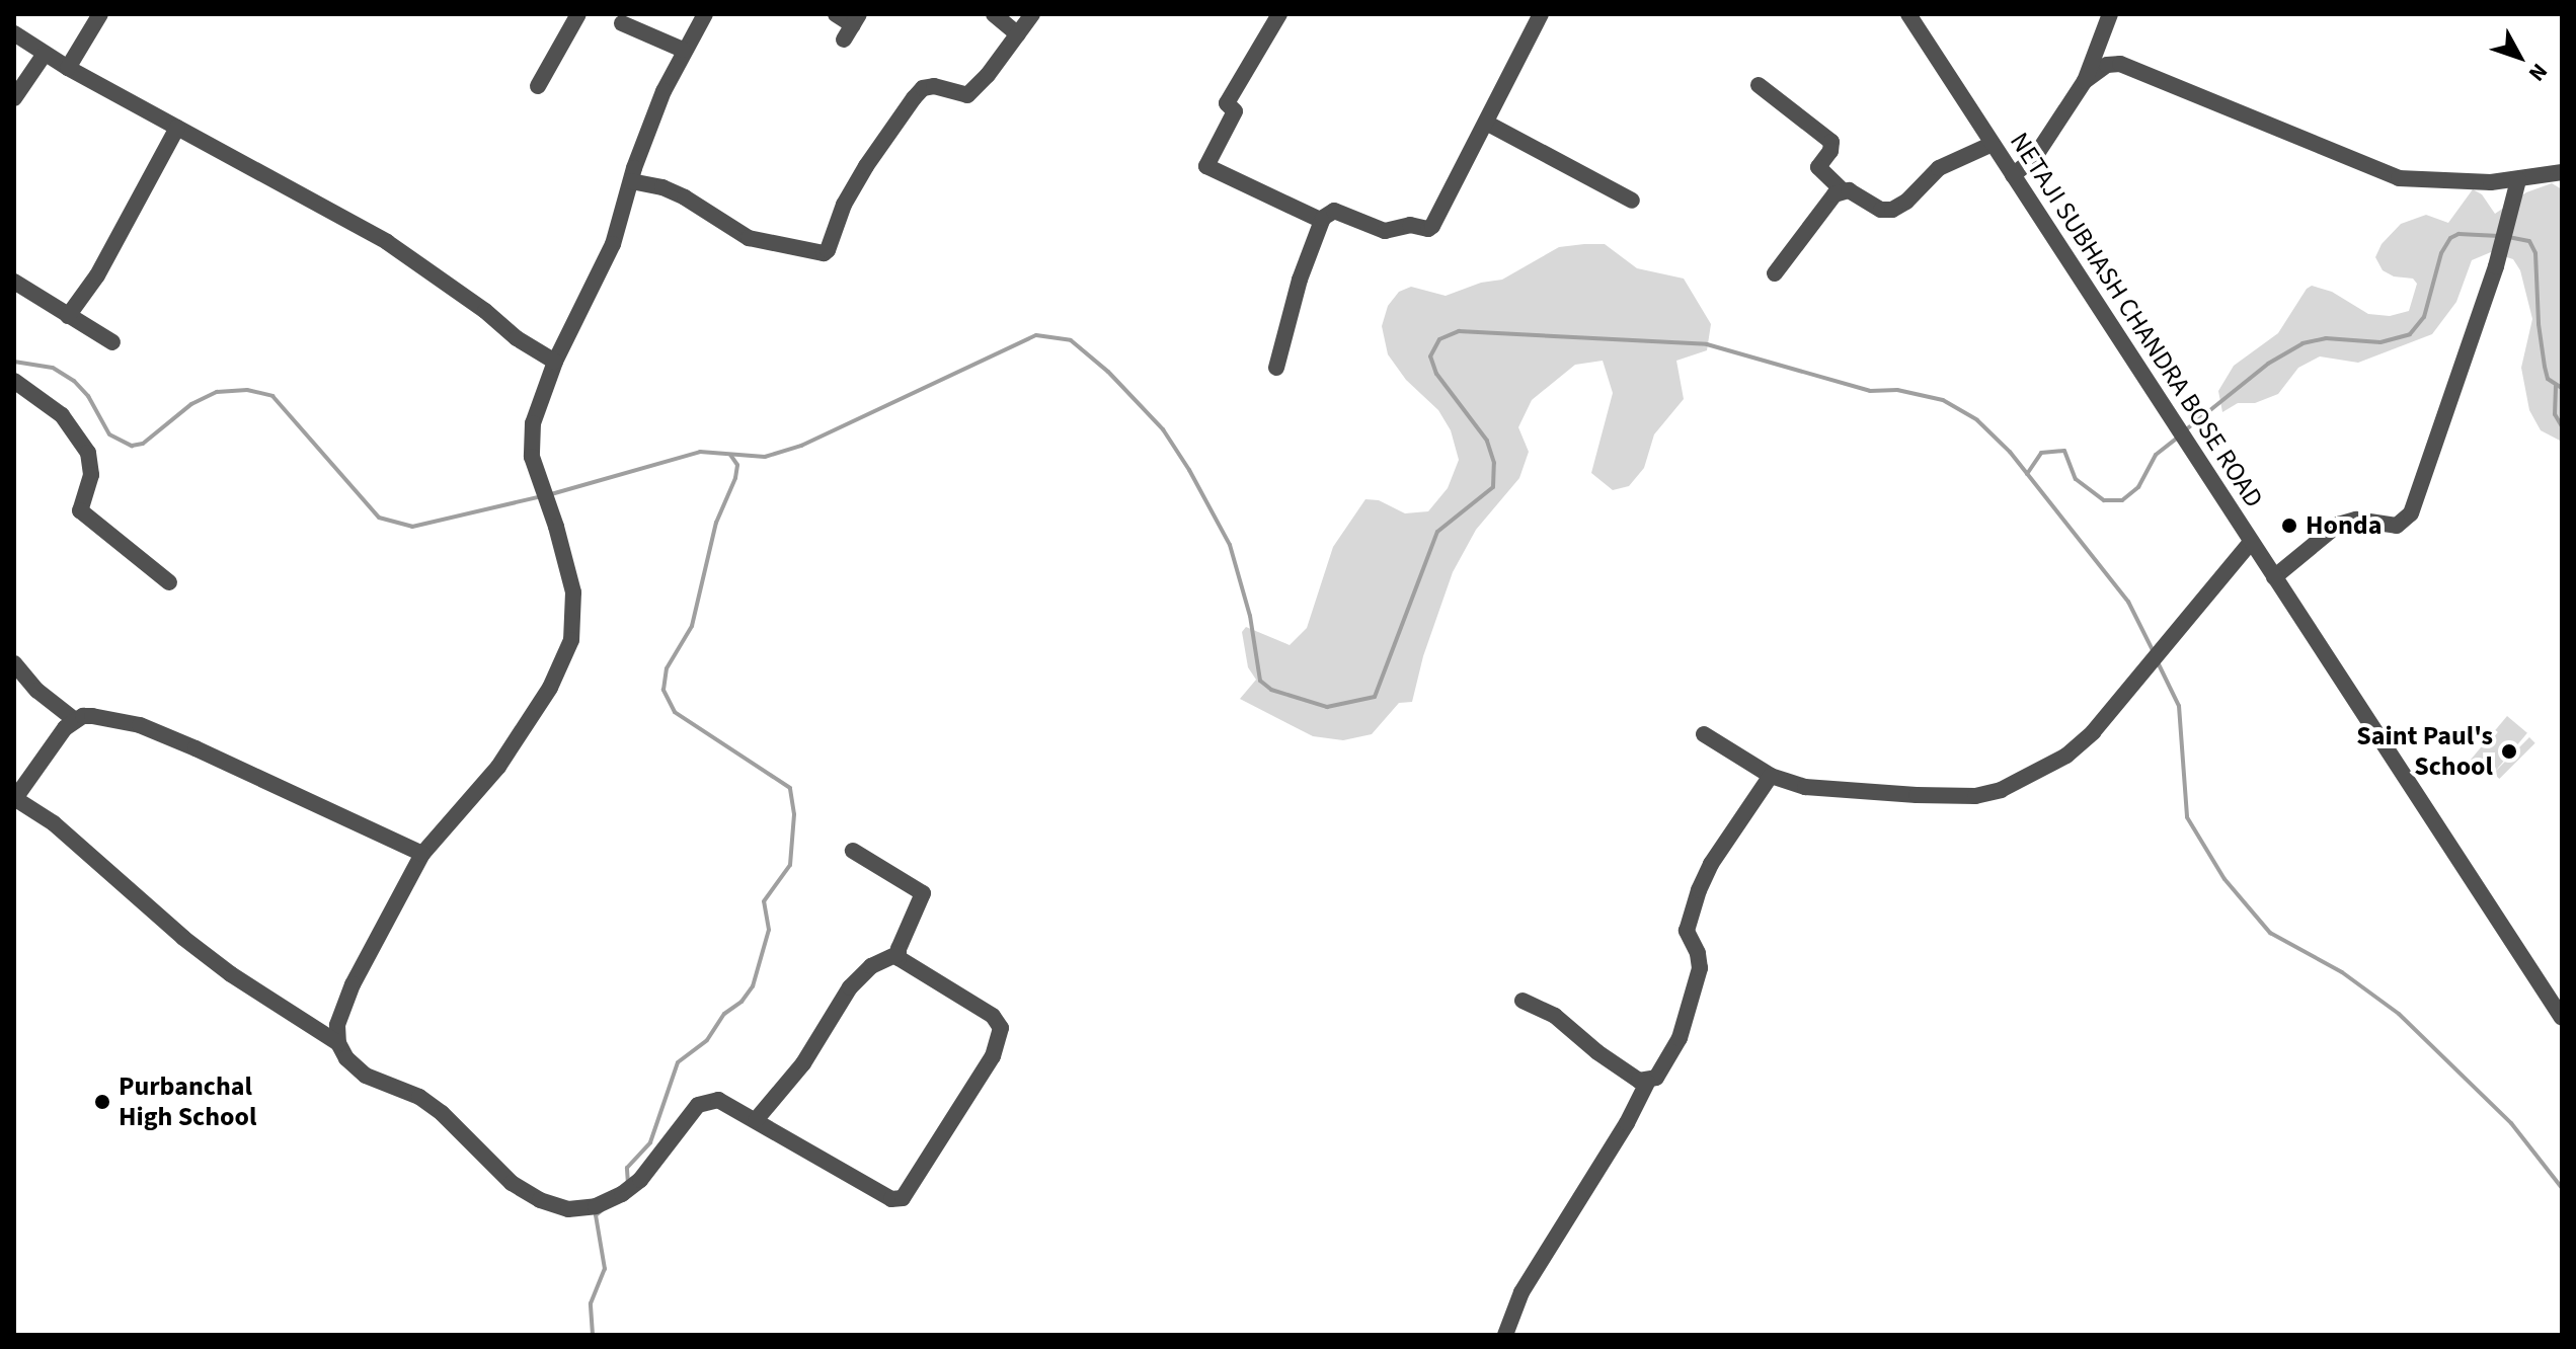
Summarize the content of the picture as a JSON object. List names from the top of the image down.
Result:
{
  "streets": {
    "street": ["NETAJI SUBHASH CHANDRA BOSE ROAD"]
  },
  "places": ["Honda", "Saint Paul's School", "Purbanchal High School"],
  "north": "bottom right"
}
